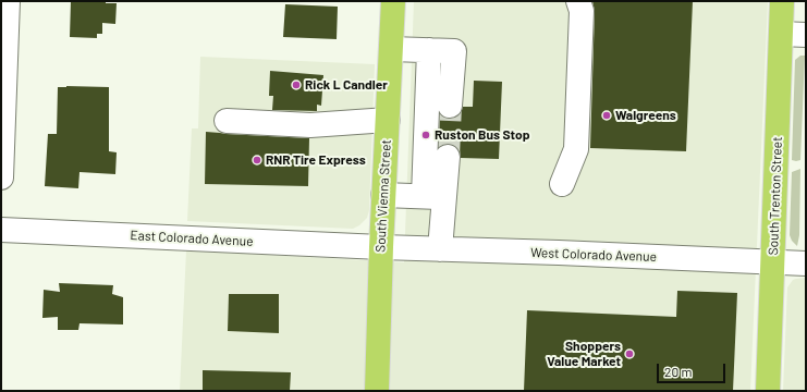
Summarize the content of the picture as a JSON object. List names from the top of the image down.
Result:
{
  "streets": {
    "highway": ["South Vienna Street", "South Trenton Street"],
    "street": ["East Colorado Avenue", "West Colorado Avenue"]
  },
  "crossings": [
    ["South Vienna Street", "East Colorado Avenue"],
    ["South Vienna Street", "West Colorado Avenue"],
    ["South Trenton Street", "West Colorado Avenue"],
    ["East Colorado Avenue", "West Colorado Avenue"]
  ],
  "places": [
    "Rick L Candler",
    "Walgreens",
    "Ruston Bus Stop",
    "RNR Tire Express",
    "Shoppers Value Market"
  ],
  "scale_bar": "20 m"
}
